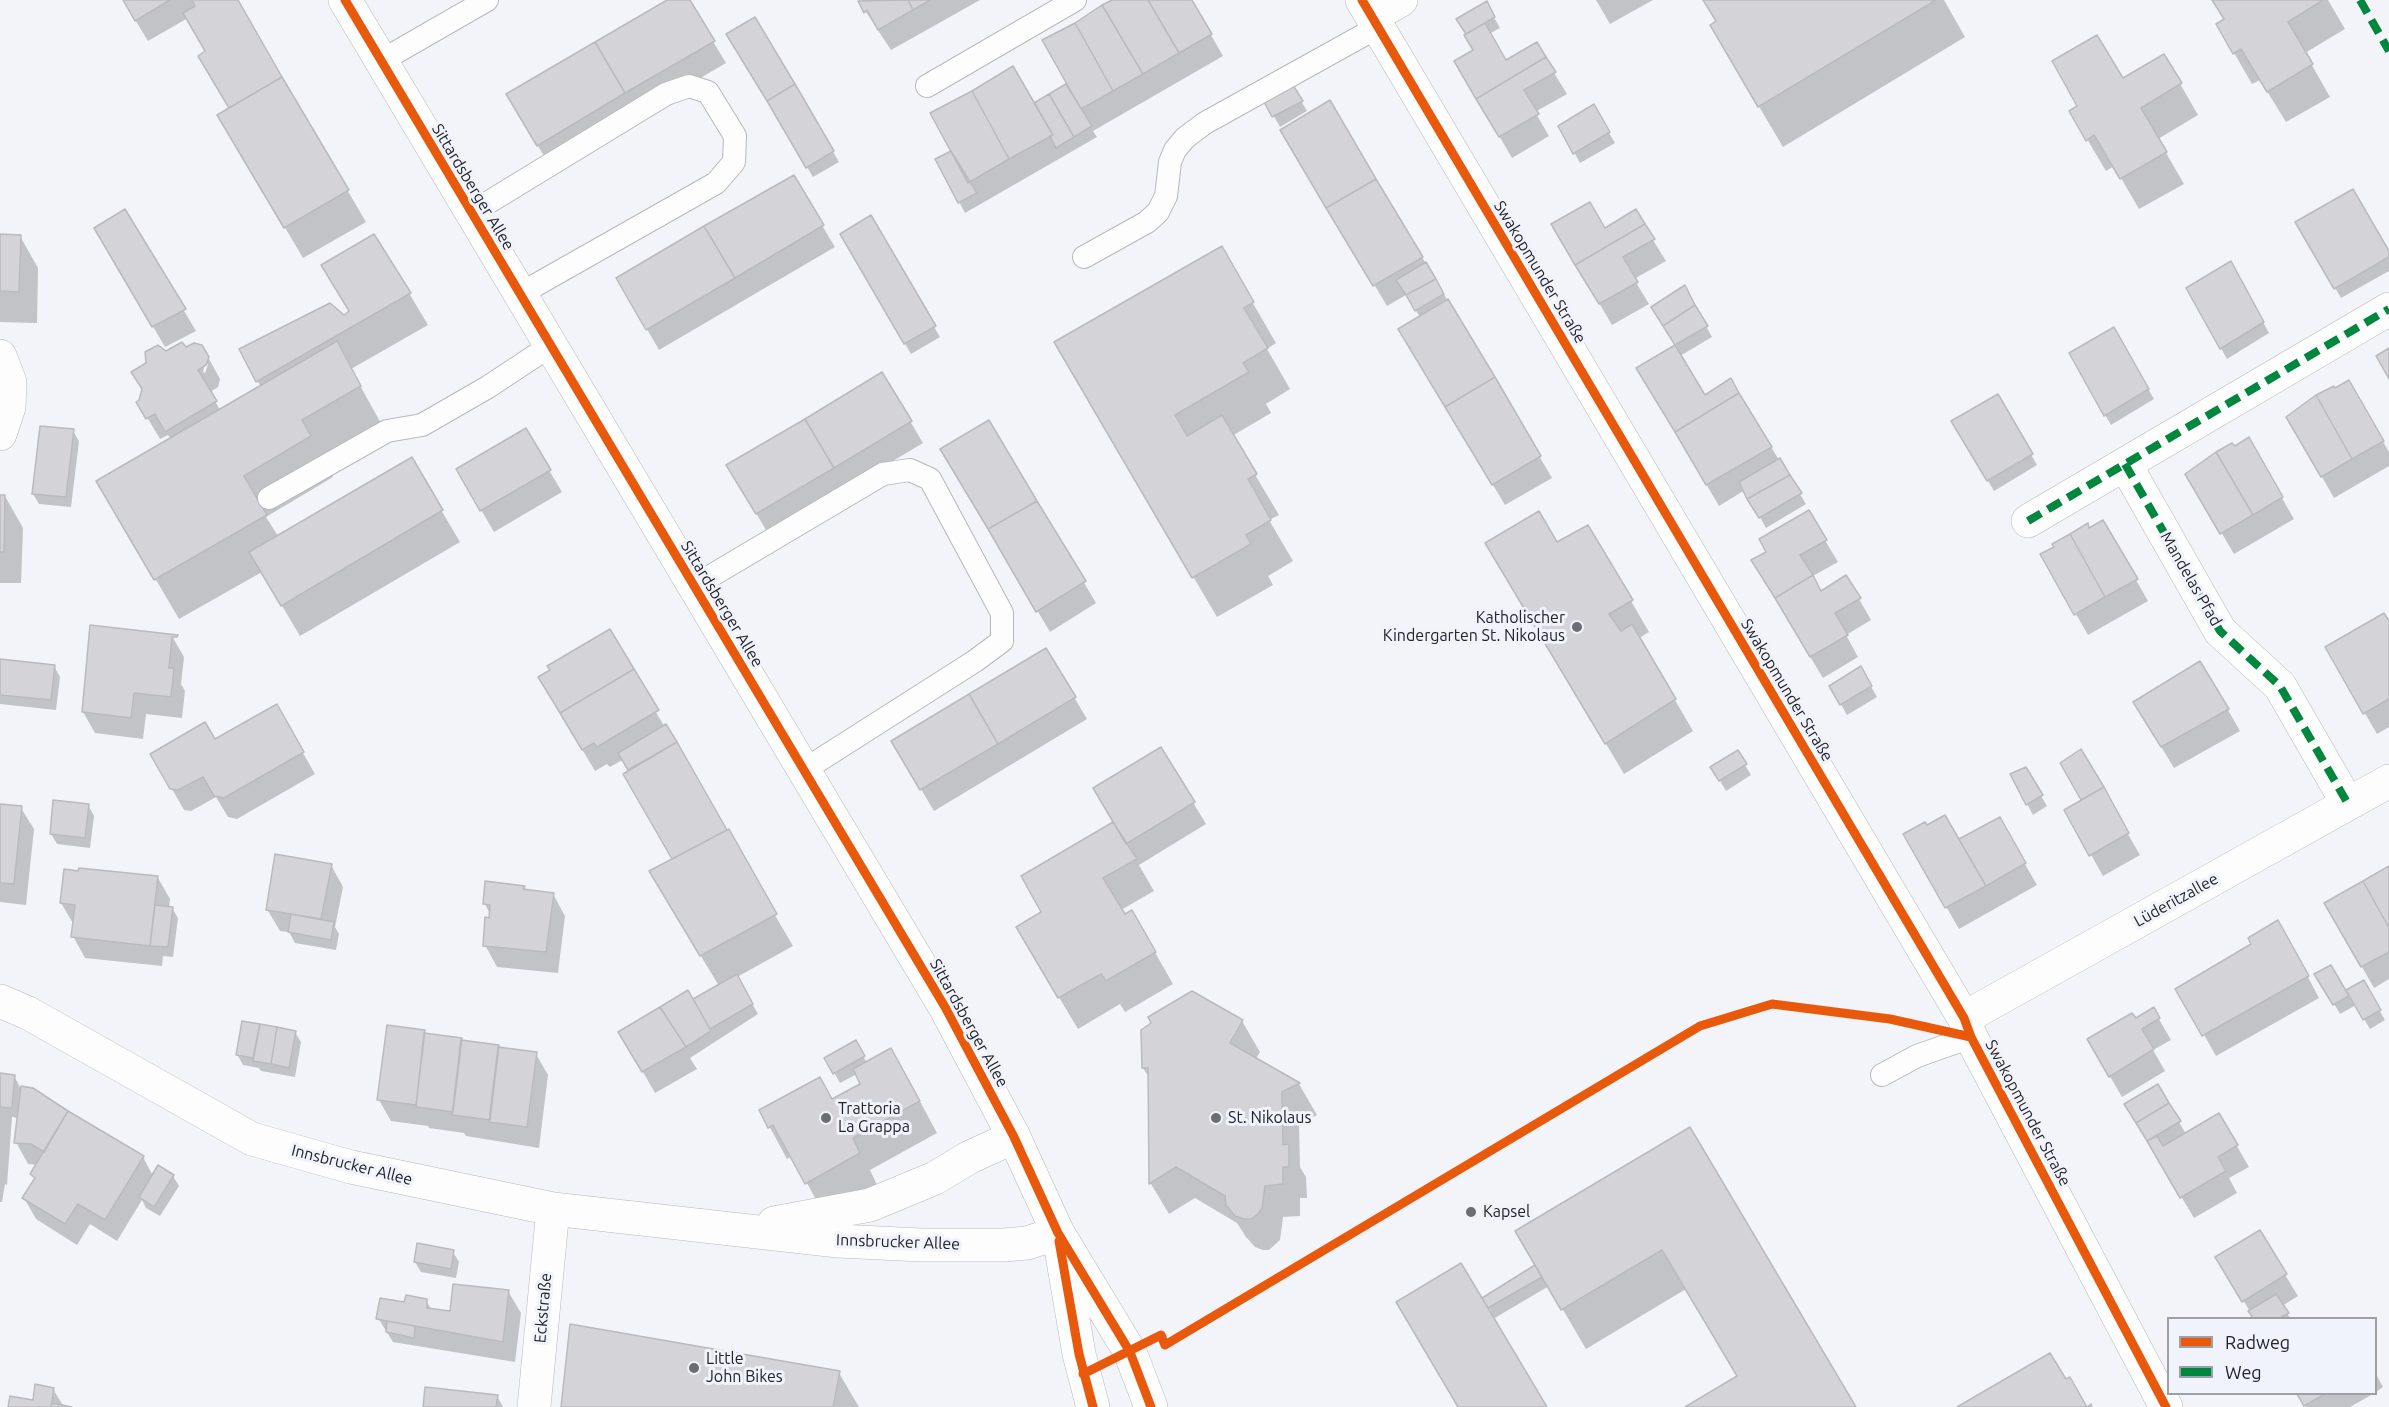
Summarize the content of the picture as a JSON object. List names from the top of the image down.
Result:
{
  "streets": {
    "street": [
      "Sittardsberger Allee",
      "Swakopmunder Straße",
      "Mandelas Pfad",
      "Lüderitzallee",
      "Innsbrucker Allee",
      "Eckstraße"
    ]
  },
  "crossings": [
    ["Sittardsberger Allee", "Innsbrucker Allee"],
    ["Swakopmunder Straße", "Lüderitzallee"],
    ["Mandelas Pfad", "Lüderitzallee"],
    ["Innsbrucker Allee", "Eckstraße"]
  ],
  "places": [
    "Katholischer Kindergarten St. Nikolaus",
    "Trattoria La Grappa",
    "St. Nikolaus",
    "Kapsel",
    "Little John Bikes"
  ],
  "legend": ["Radweg", "Weg"]
}
